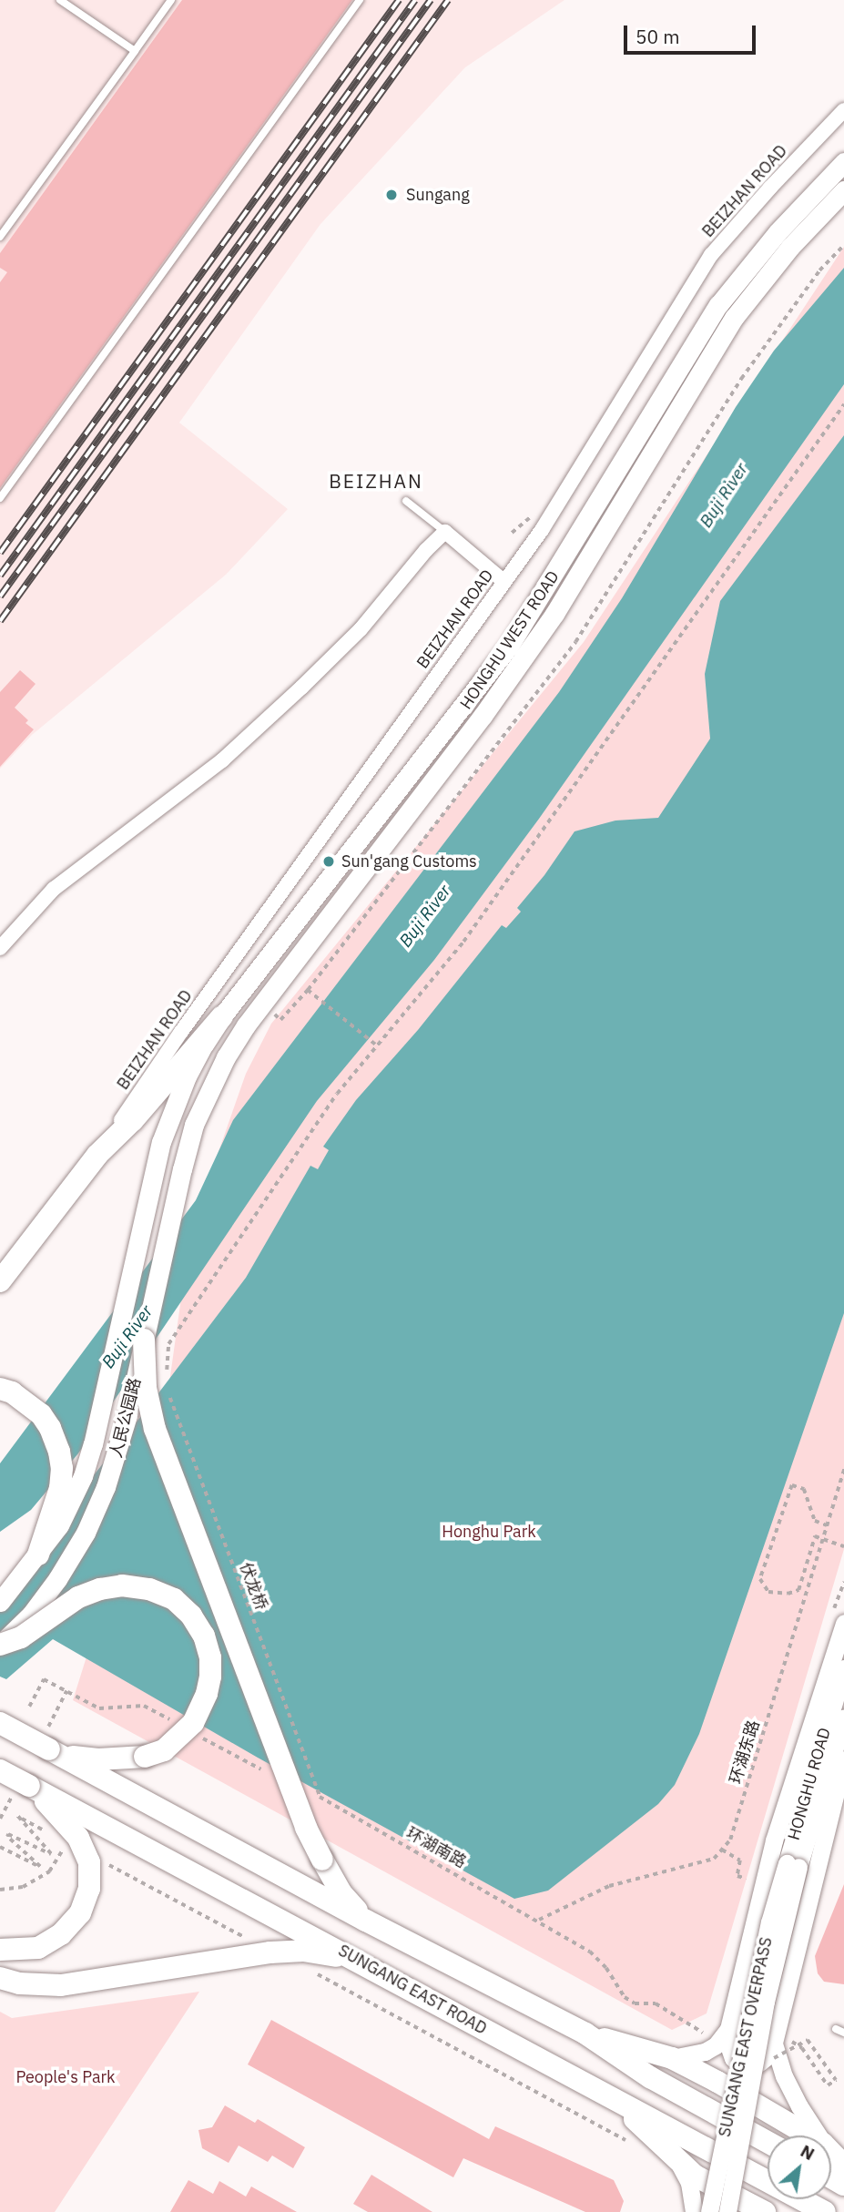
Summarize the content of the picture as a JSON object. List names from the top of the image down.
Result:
{
  "streets": {
    "main road": ["HONGHU WEST ROAD", "人民公园路", "SUNGANG EAST ROAD"],
    "street": ["BEIZHAN ROAD", "HONGHU ROAD", "SUNGANG EAST OVERPASS"],
    "path": ["伏龙桥", "环湖东路", "环湖南路"]
  },
  "crossings": [
    ["HONGHU WEST ROAD", "人民公园路"],
    ["伏龙桥", "环湖南路"],
    ["HONGHU ROAD", "SUNGANG EAST OVERPASS"]
  ],
  "districts": ["BEIZHAN"],
  "water": ["Buji River"],
  "parks": ["Honghu Park", "People's Park"],
  "places": ["Sungang", "Sun'gang Customs"],
  "scale_bar": "50 m",
  "north": "top right"
}
